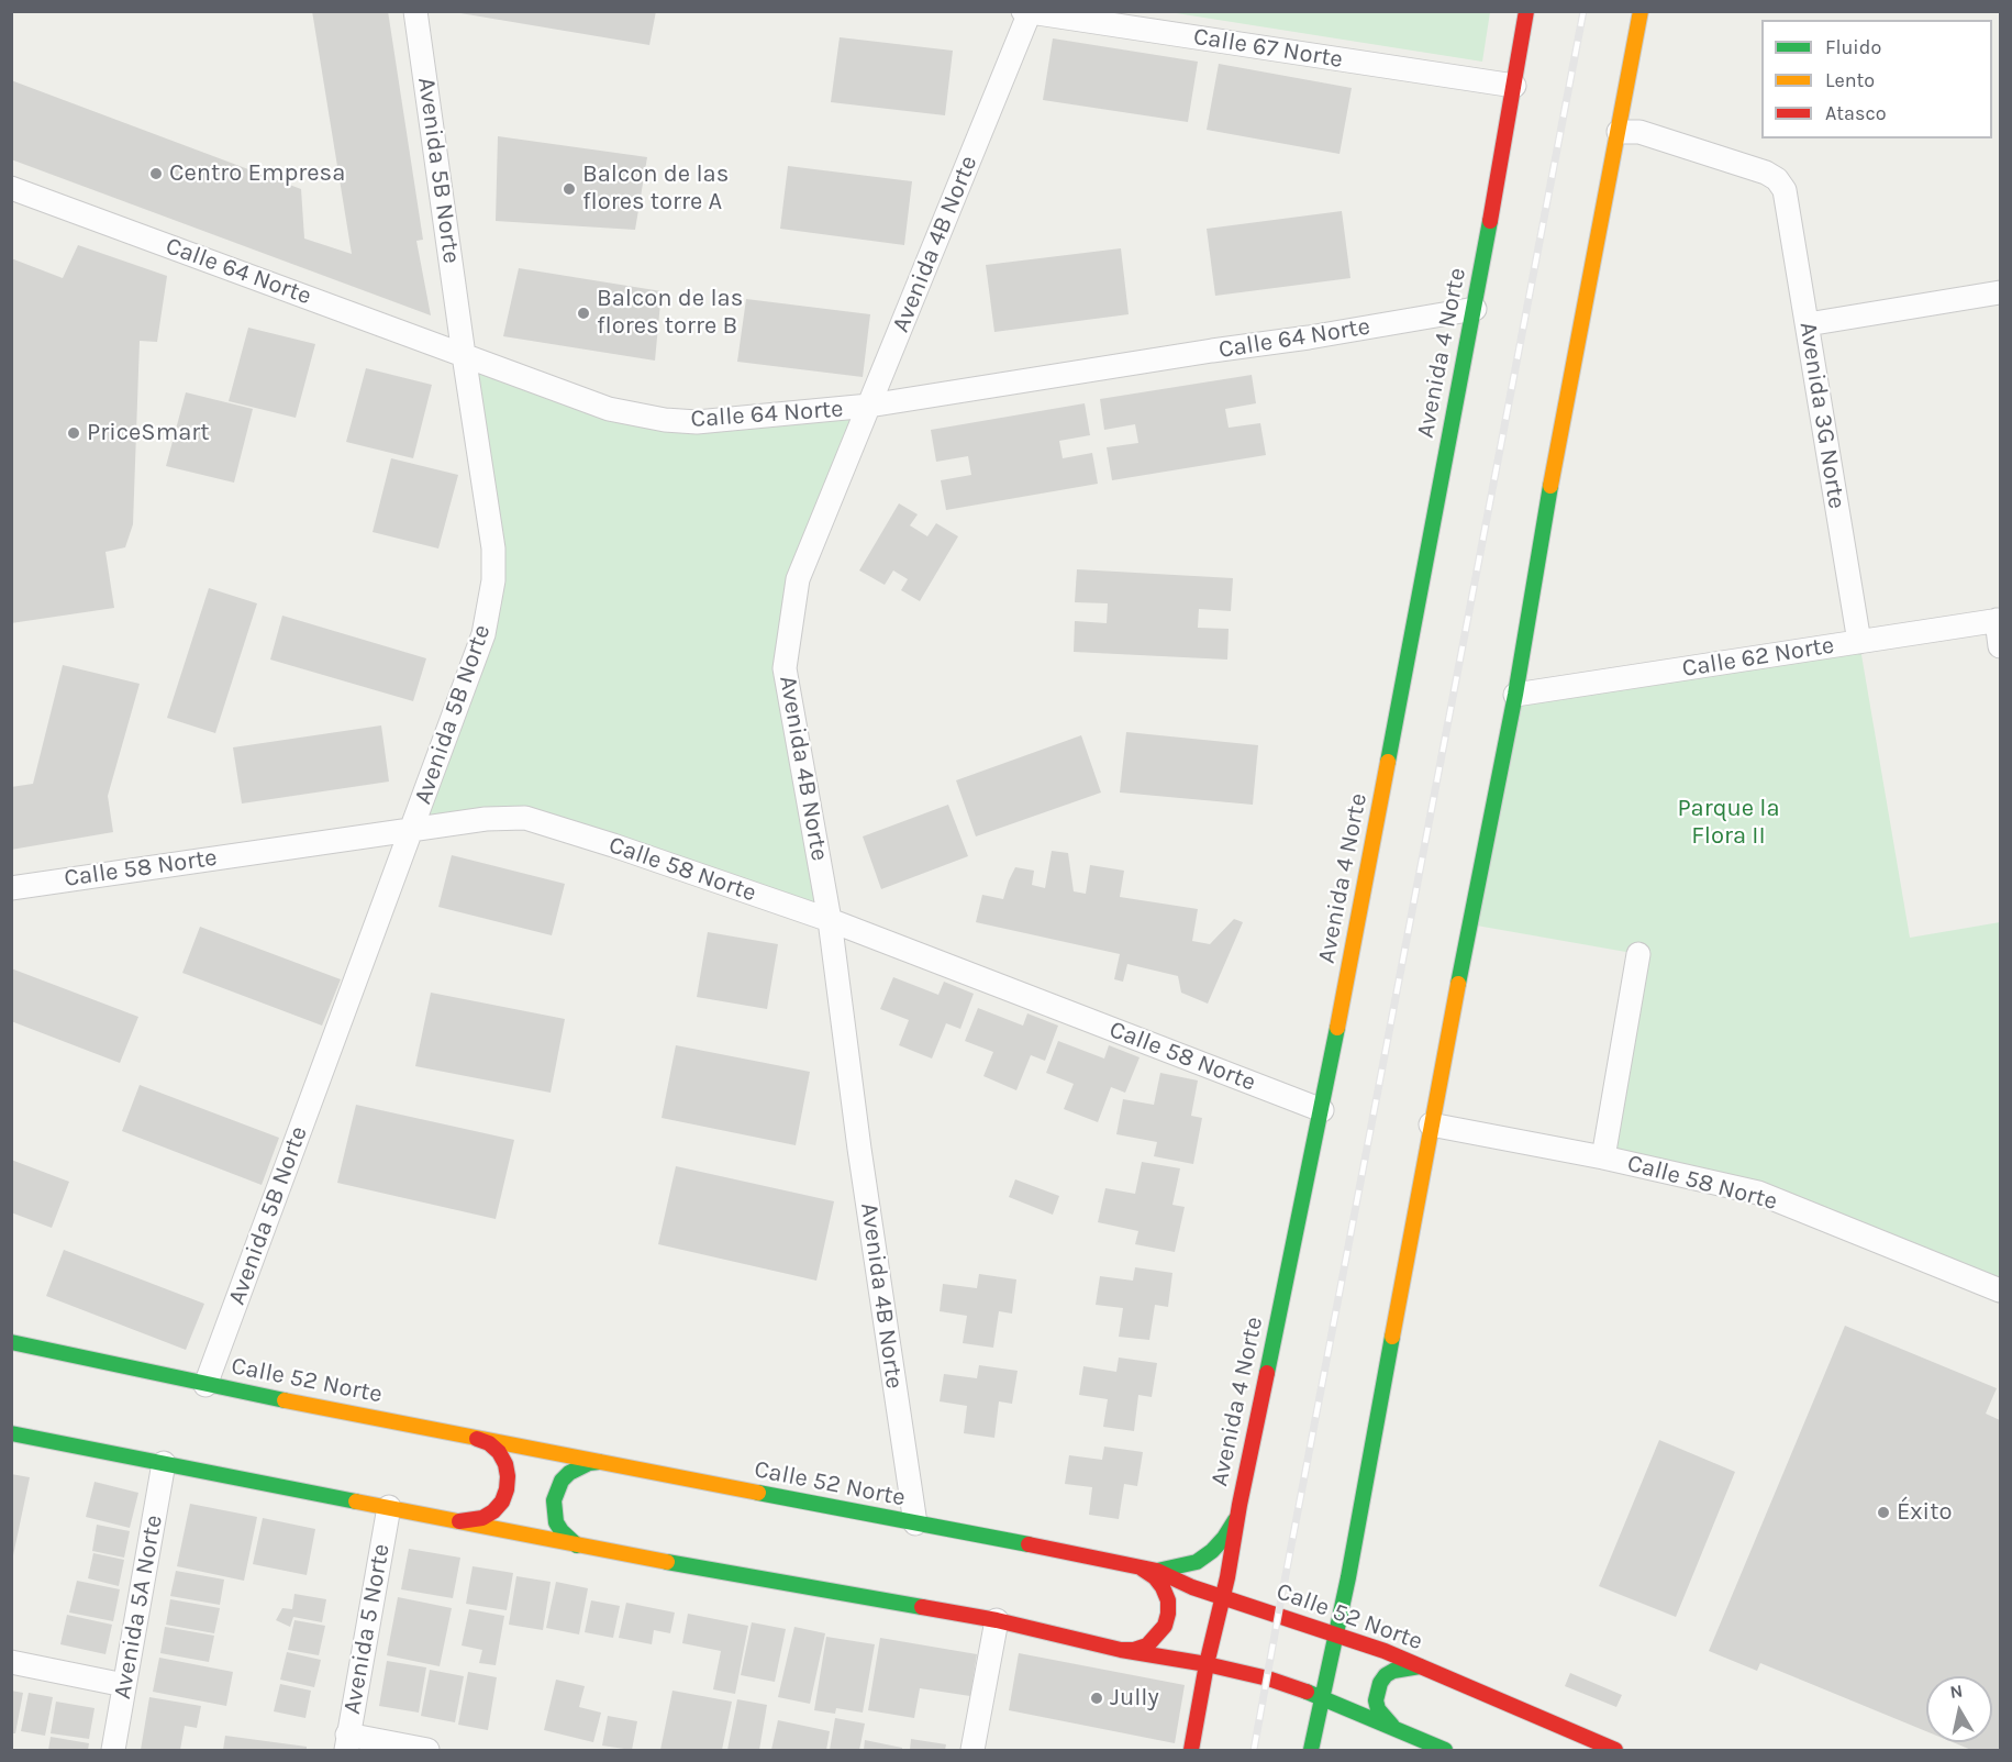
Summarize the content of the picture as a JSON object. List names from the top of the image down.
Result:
{
  "streets": {
    "main road": ["Avenida 4 Norte", "Calle 52 Norte"],
    "street": [
      "Calle 67 Norte",
      "Avenida 5B Norte",
      "Avenida 4B Norte",
      "Calle 64 Norte",
      "Avenida 3G Norte",
      "Calle 62 Norte",
      "Calle 58 Norte",
      "Avenida 5A Norte",
      "Avenida 5 Norte"
    ]
  },
  "crossings": [
    ["Calle 67 Norte", "Avenida 4B Norte"],
    ["Calle 67 Norte", "Avenida 4 Norte"],
    ["Avenida 5B Norte", "Calle 64 Norte"],
    ["Avenida 5B Norte", "Calle 58 Norte"],
    ["Avenida 5B Norte", "Calle 52 Norte"],
    ["Avenida 4B Norte", "Calle 64 Norte"],
    ["Avenida 4B Norte", "Calle 58 Norte"],
    ["Avenida 4B Norte", "Calle 52 Norte"],
    ["Calle 64 Norte", "Avenida 4 Norte"],
    ["Avenida 4 Norte", "Calle 58 Norte"],
    ["Avenida 4 Norte", "Calle 52 Norte"],
    ["Avenida 3G Norte", "Calle 62 Norte"]
  ],
  "parks": ["Parque la Flora II"],
  "places": [
    "Centro Empresa",
    "Balcon de las flores torre A",
    "Balcon de las flores torre B",
    "PriceSmart",
    "Éxito",
    "Jully"
  ],
  "legend": ["Fluido", "Lento", "Atasco"],
  "north": "top"
}
